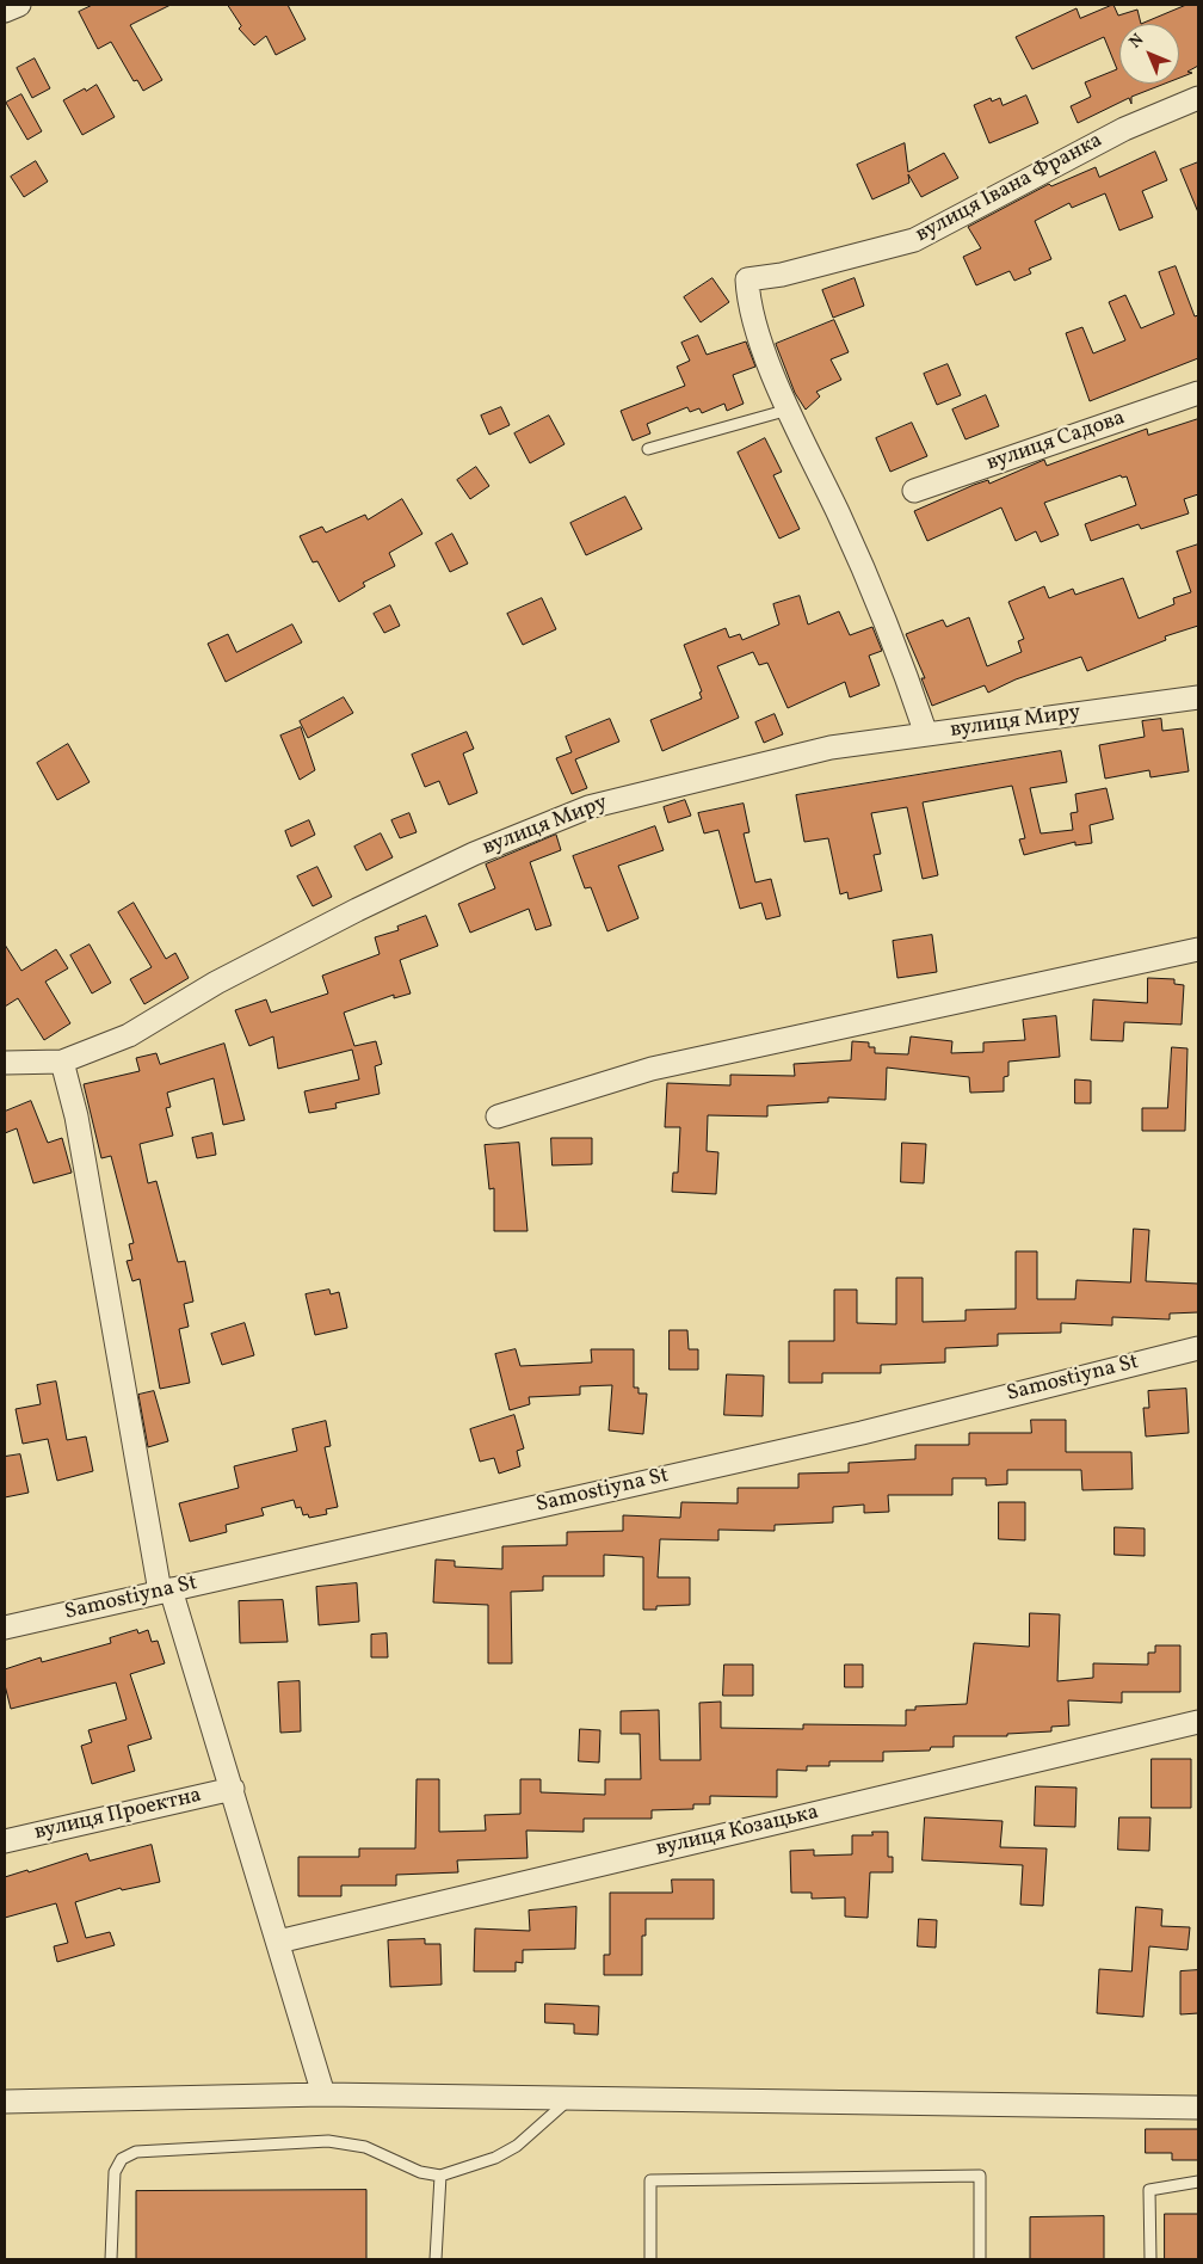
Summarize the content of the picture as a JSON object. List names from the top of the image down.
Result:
{
  "streets": {
    "street": [
      "вулиця Івана Франка",
      "вулиця Садова",
      "вулиця Миру",
      "Samostiyna St",
      "вулиця Проектна",
      "вулиця Козацька"
    ]
  },
  "north": "top left"
}
